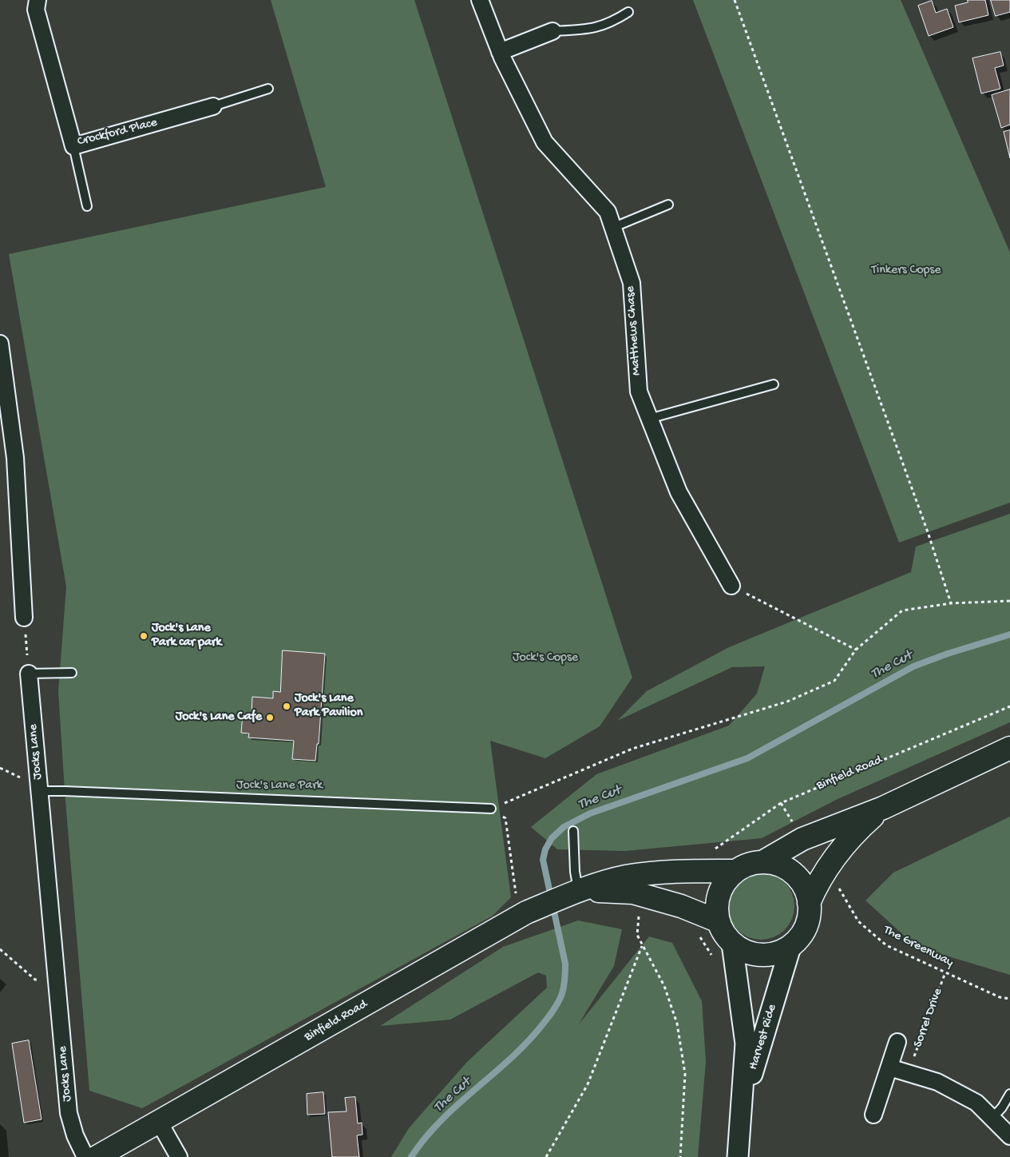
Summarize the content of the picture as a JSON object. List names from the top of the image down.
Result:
{
  "streets": {
    "main road": ["Binfield Road"],
    "street": [
      "Crockford Place",
      "Matthews Chase",
      "Jocks Lane",
      "Sorrel Drive",
      "Harvest Ride"
    ],
    "path": ["The Greenway"]
  },
  "crossings": [
    ["Binfield Road", "Harvest Ride"],
    ["The Greenway", "Sorrel Drive"]
  ],
  "water": ["The Cut"],
  "parks": ["Tinkers Copse", "Jock's Copse", "Jock's Lane Park"],
  "places": ["Jock's Lane Park car park", "Jock's Lane Park Pavilion", "Jock's Lane Cafe"]
}
